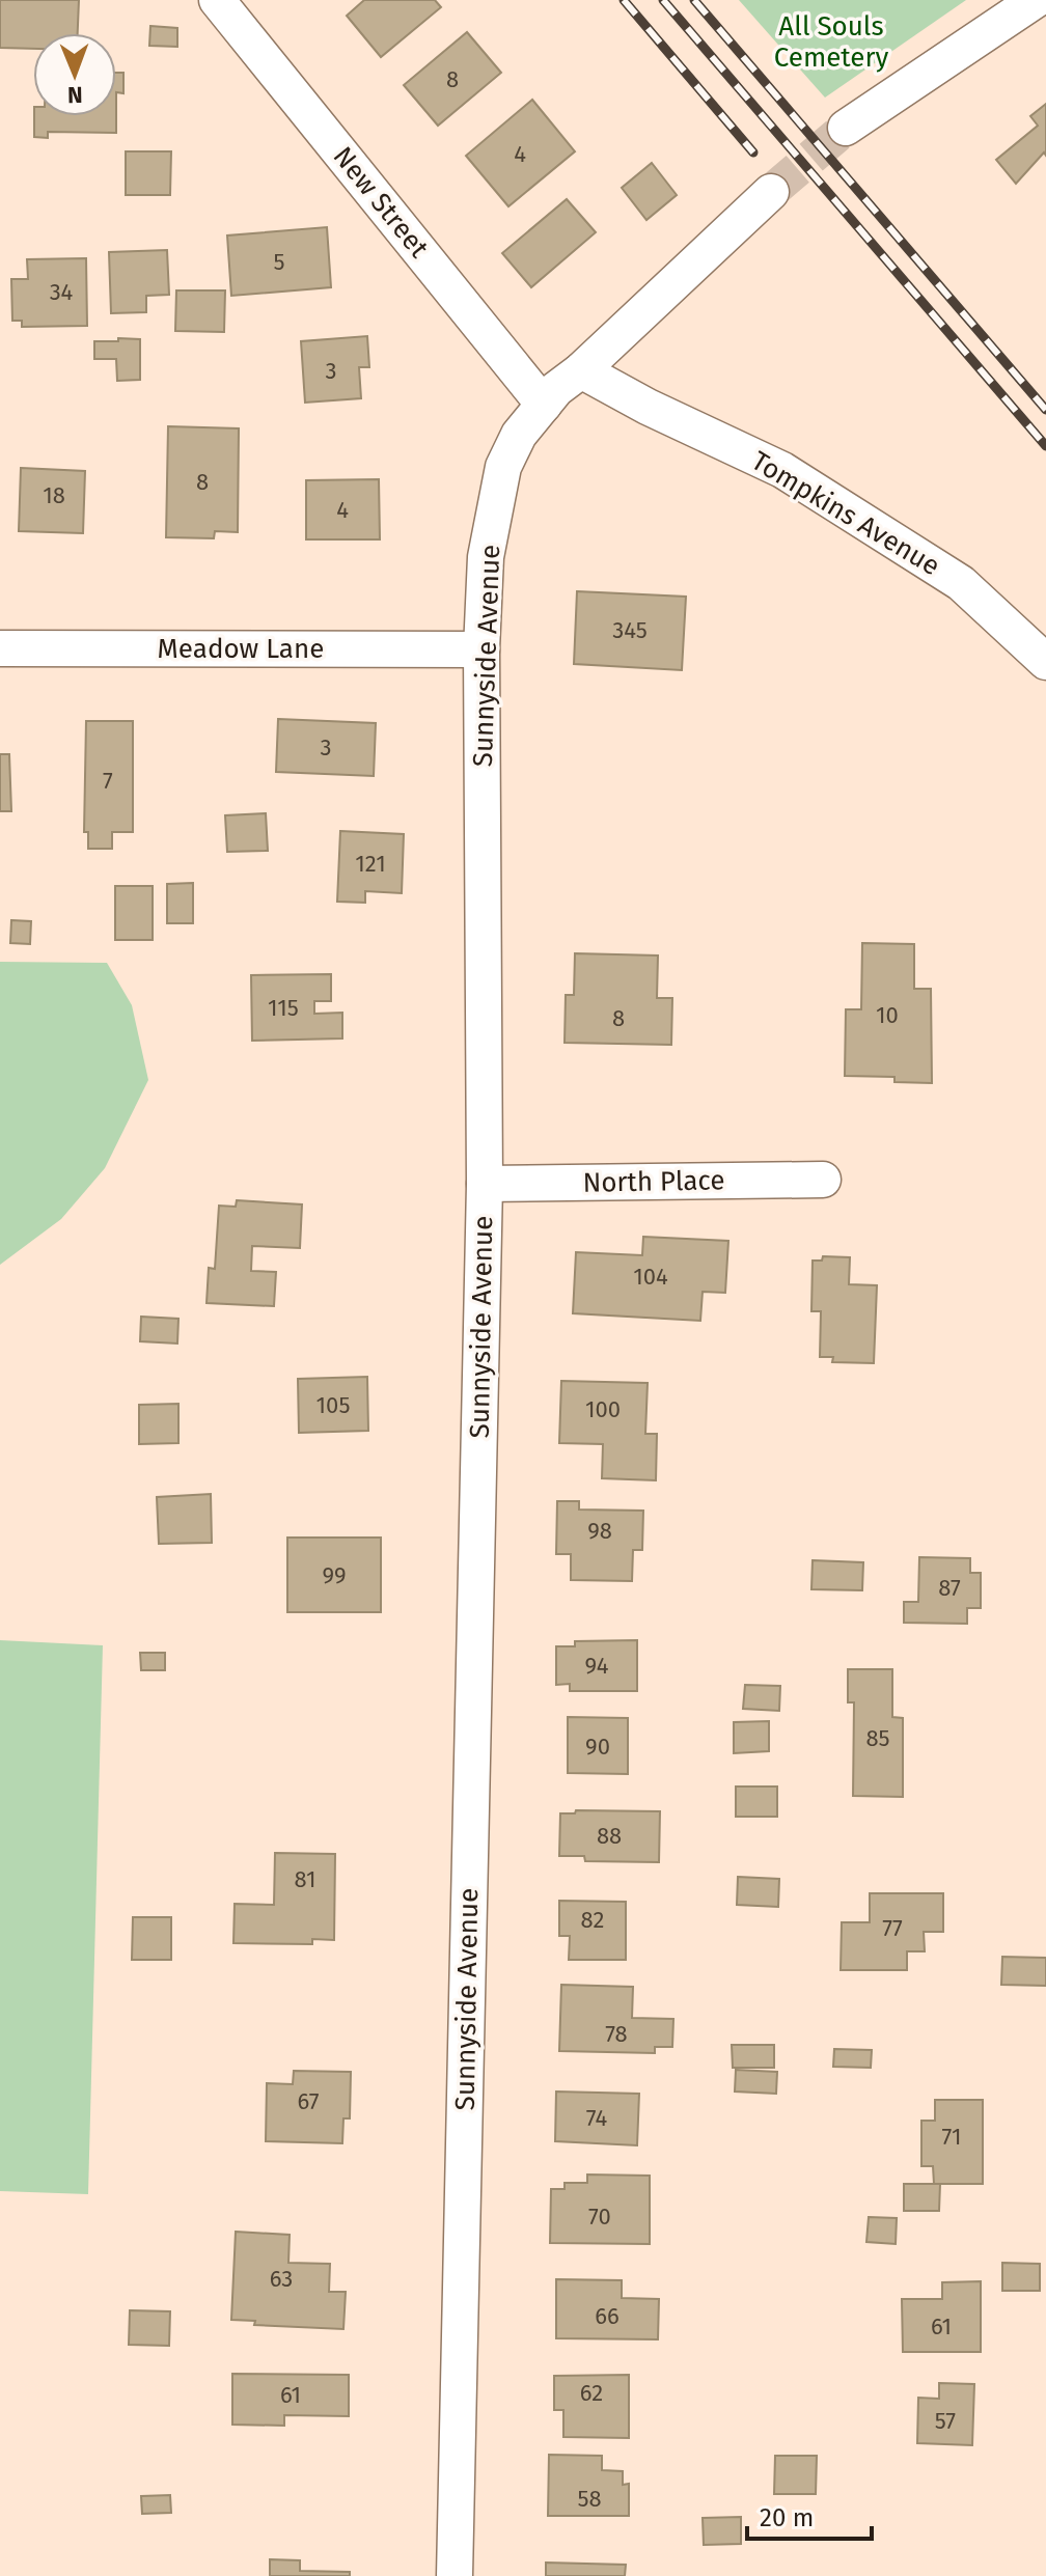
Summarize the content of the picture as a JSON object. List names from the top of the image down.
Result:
{
  "streets": {
    "street": [
      "New Street",
      "Tompkins Avenue",
      "Meadow Lane",
      "Sunnyside Avenue",
      "North Place"
    ]
  },
  "crossings": [
    ["New Street", "Sunnyside Avenue"],
    ["Tompkins Avenue", "Sunnyside Avenue"],
    ["Meadow Lane", "Sunnyside Avenue"],
    ["Sunnyside Avenue", "North Place"]
  ],
  "parks": ["All Souls Cemetery"],
  "house_numbers": [
    "8",
    "4",
    "5",
    "34",
    "3",
    "8",
    "18",
    "4",
    "345",
    "3",
    "7",
    "121",
    "115",
    "10",
    "8",
    "104",
    "105",
    "100",
    "98",
    "99",
    "87",
    "94",
    "85",
    "90",
    "88",
    "81",
    "82",
    "77",
    "78",
    "67",
    "74",
    "71",
    "70",
    "63",
    "66",
    "61",
    "62",
    "61",
    "57",
    "58"
  ],
  "scale_bar": "20 m",
  "north": "bottom"
}
